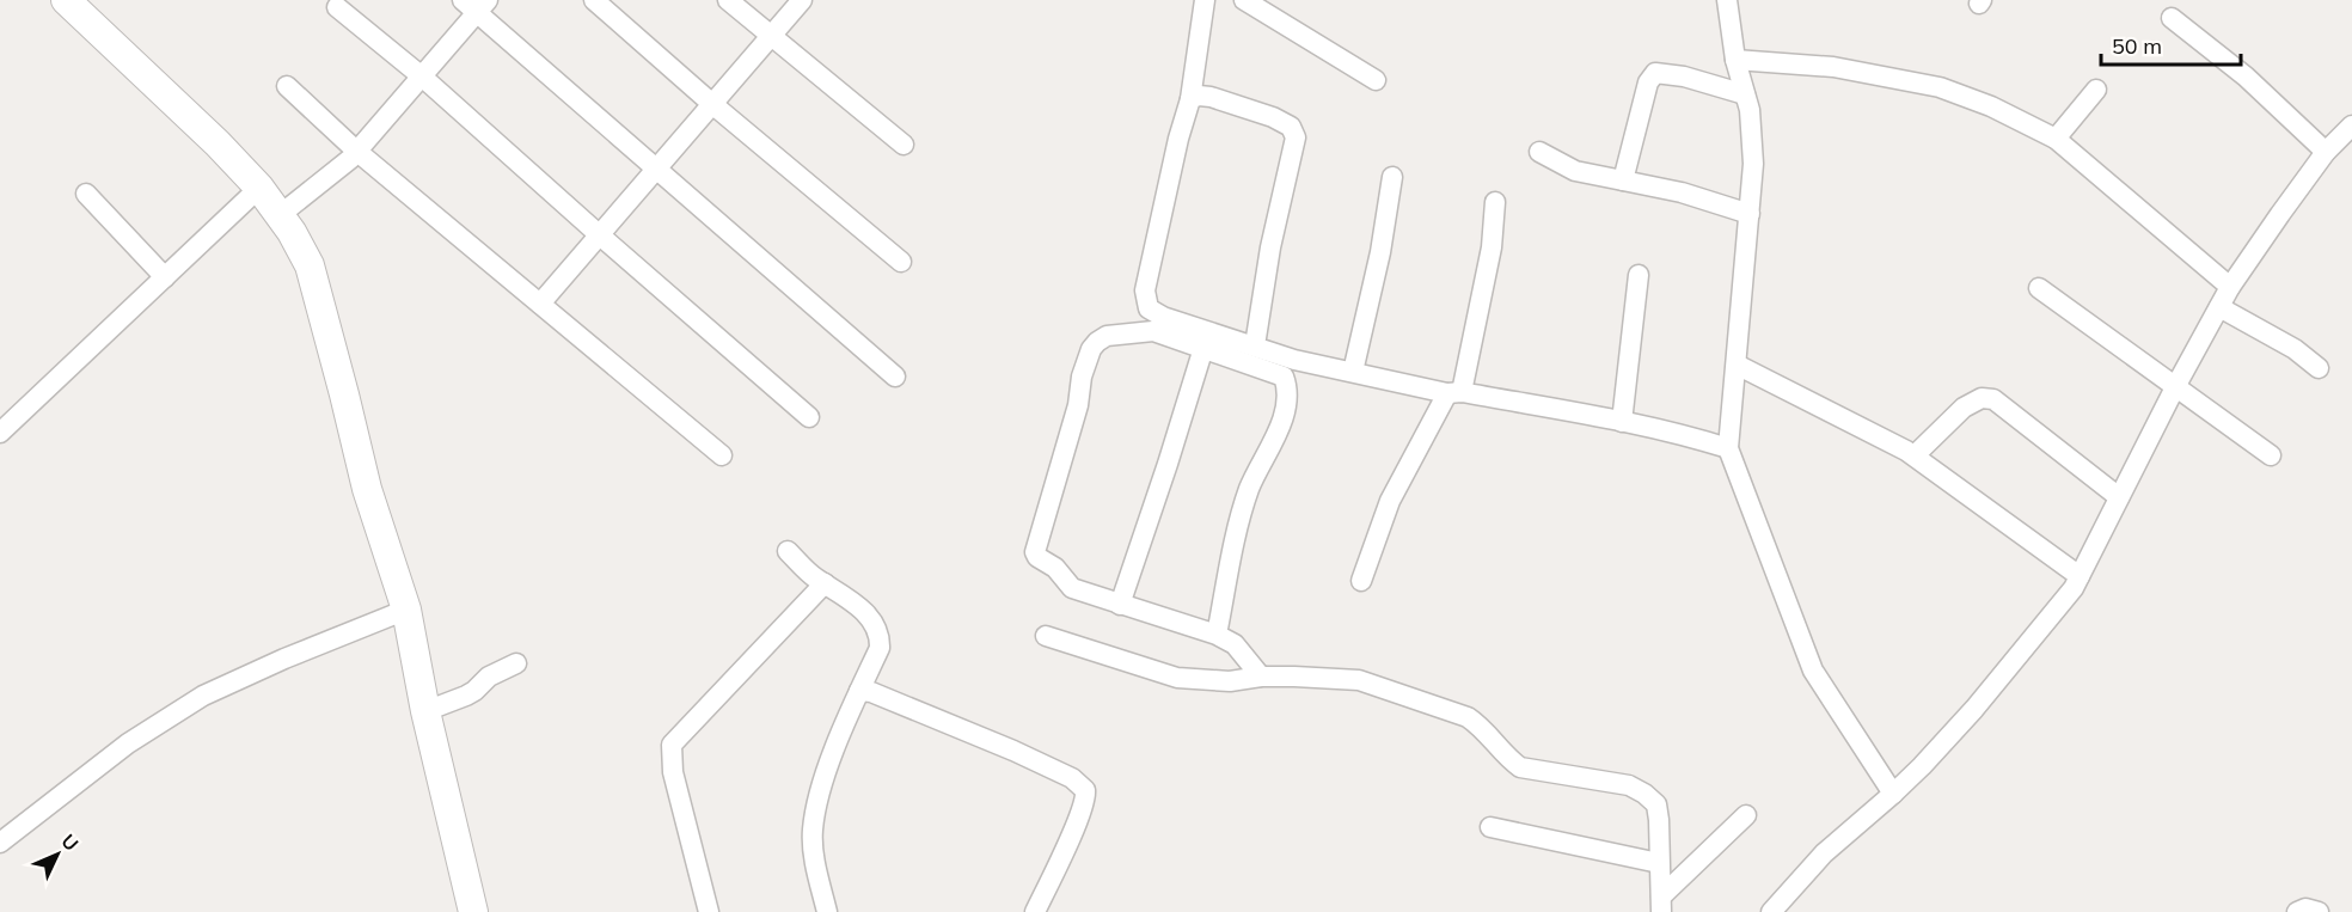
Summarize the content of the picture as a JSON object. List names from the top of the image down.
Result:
{
  "scale_bar": "50 m",
  "north": "top right"
}
